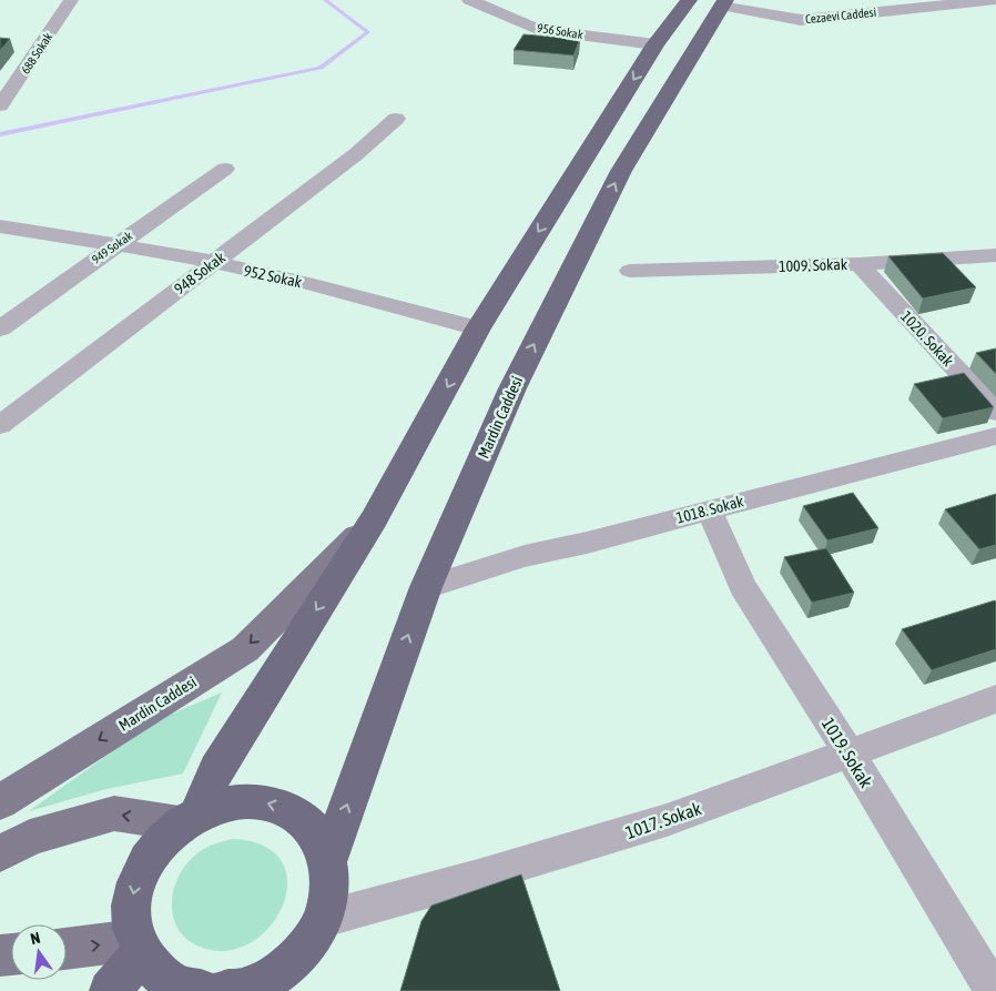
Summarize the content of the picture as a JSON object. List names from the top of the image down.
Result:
{
  "streets": {
    "highway": ["Mardin Caddesi"],
    "street": [
      "Cezaevi Caddesi",
      "956 Sokak",
      "688 Sokak",
      "949 Sokak",
      "1009. Sokak",
      "948 Sokak",
      "952 Sokak",
      "1020. Sokak",
      "1018. Sokak",
      "1019. Sokak",
      "1017. Sokak"
    ]
  },
  "crossings": [
    ["Cezaevi Caddesi", "Mardin Caddesi"],
    ["956 Sokak", "Mardin Caddesi"],
    ["949 Sokak", "952 Sokak"],
    ["1009. Sokak", "1020. Sokak"],
    ["948 Sokak", "952 Sokak"],
    ["952 Sokak", "Mardin Caddesi"],
    ["Mardin Caddesi", "1018. Sokak"],
    ["Mardin Caddesi", "1017. Sokak"],
    ["1018. Sokak", "1019. Sokak"],
    ["1019. Sokak", "1017. Sokak"]
  ],
  "north": "top"
}
